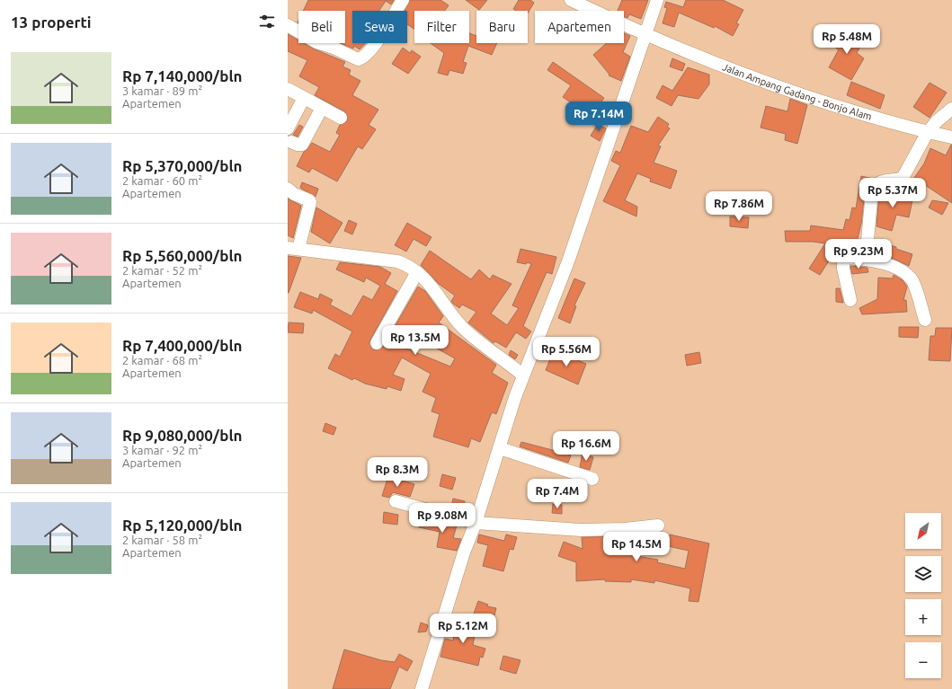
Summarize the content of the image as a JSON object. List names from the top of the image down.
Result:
{
  "streets": {
    "street": ["Jalan Ampang Gadang - Bonjo Alam"]
  },
  "north": "bottom left",
  "page": {
    "heading": "13 properti",
    "chip": [
      "Beli",
      "Sewa",
      "Filter",
      "Baru",
      "Apartemen"
    ],
    "price": [
      "Rp 5.48M",
      "Rp 7.14M",
      "Rp 5.37M",
      "Rp 7.86M",
      "Rp 9.23M",
      "Rp 13.5M",
      "Rp 5.56M",
      "Rp 16.6M",
      "Rp 8.3M",
      "Rp 7.4M",
      "Rp 9.08M",
      "Rp 14.5M",
      "Rp 5.12M"
    ],
    "list": [
      {
        "name": "Rp 7,140,000/bln",
        "note": "3 kamar · 89 m² · Apartemen"
      },
      {
        "name": "Rp 5,370,000/bln",
        "note": "2 kamar · 60 m² · Apartemen"
      },
      {
        "name": "Rp 5,560,000/bln",
        "note": "2 kamar · 52 m² · Apartemen"
      },
      {
        "name": "Rp 7,400,000/bln",
        "note": "2 kamar · 68 m² · Apartemen"
      },
      {
        "name": "Rp 9,080,000/bln",
        "note": "3 kamar · 92 m² · Apartemen"
      },
      {
        "name": "Rp 5,120,000/bln",
        "note": "2 kamar · 58 m² · Apartemen"
      }
    ],
    "map_buttons": ["+", "−"]
  }
}
